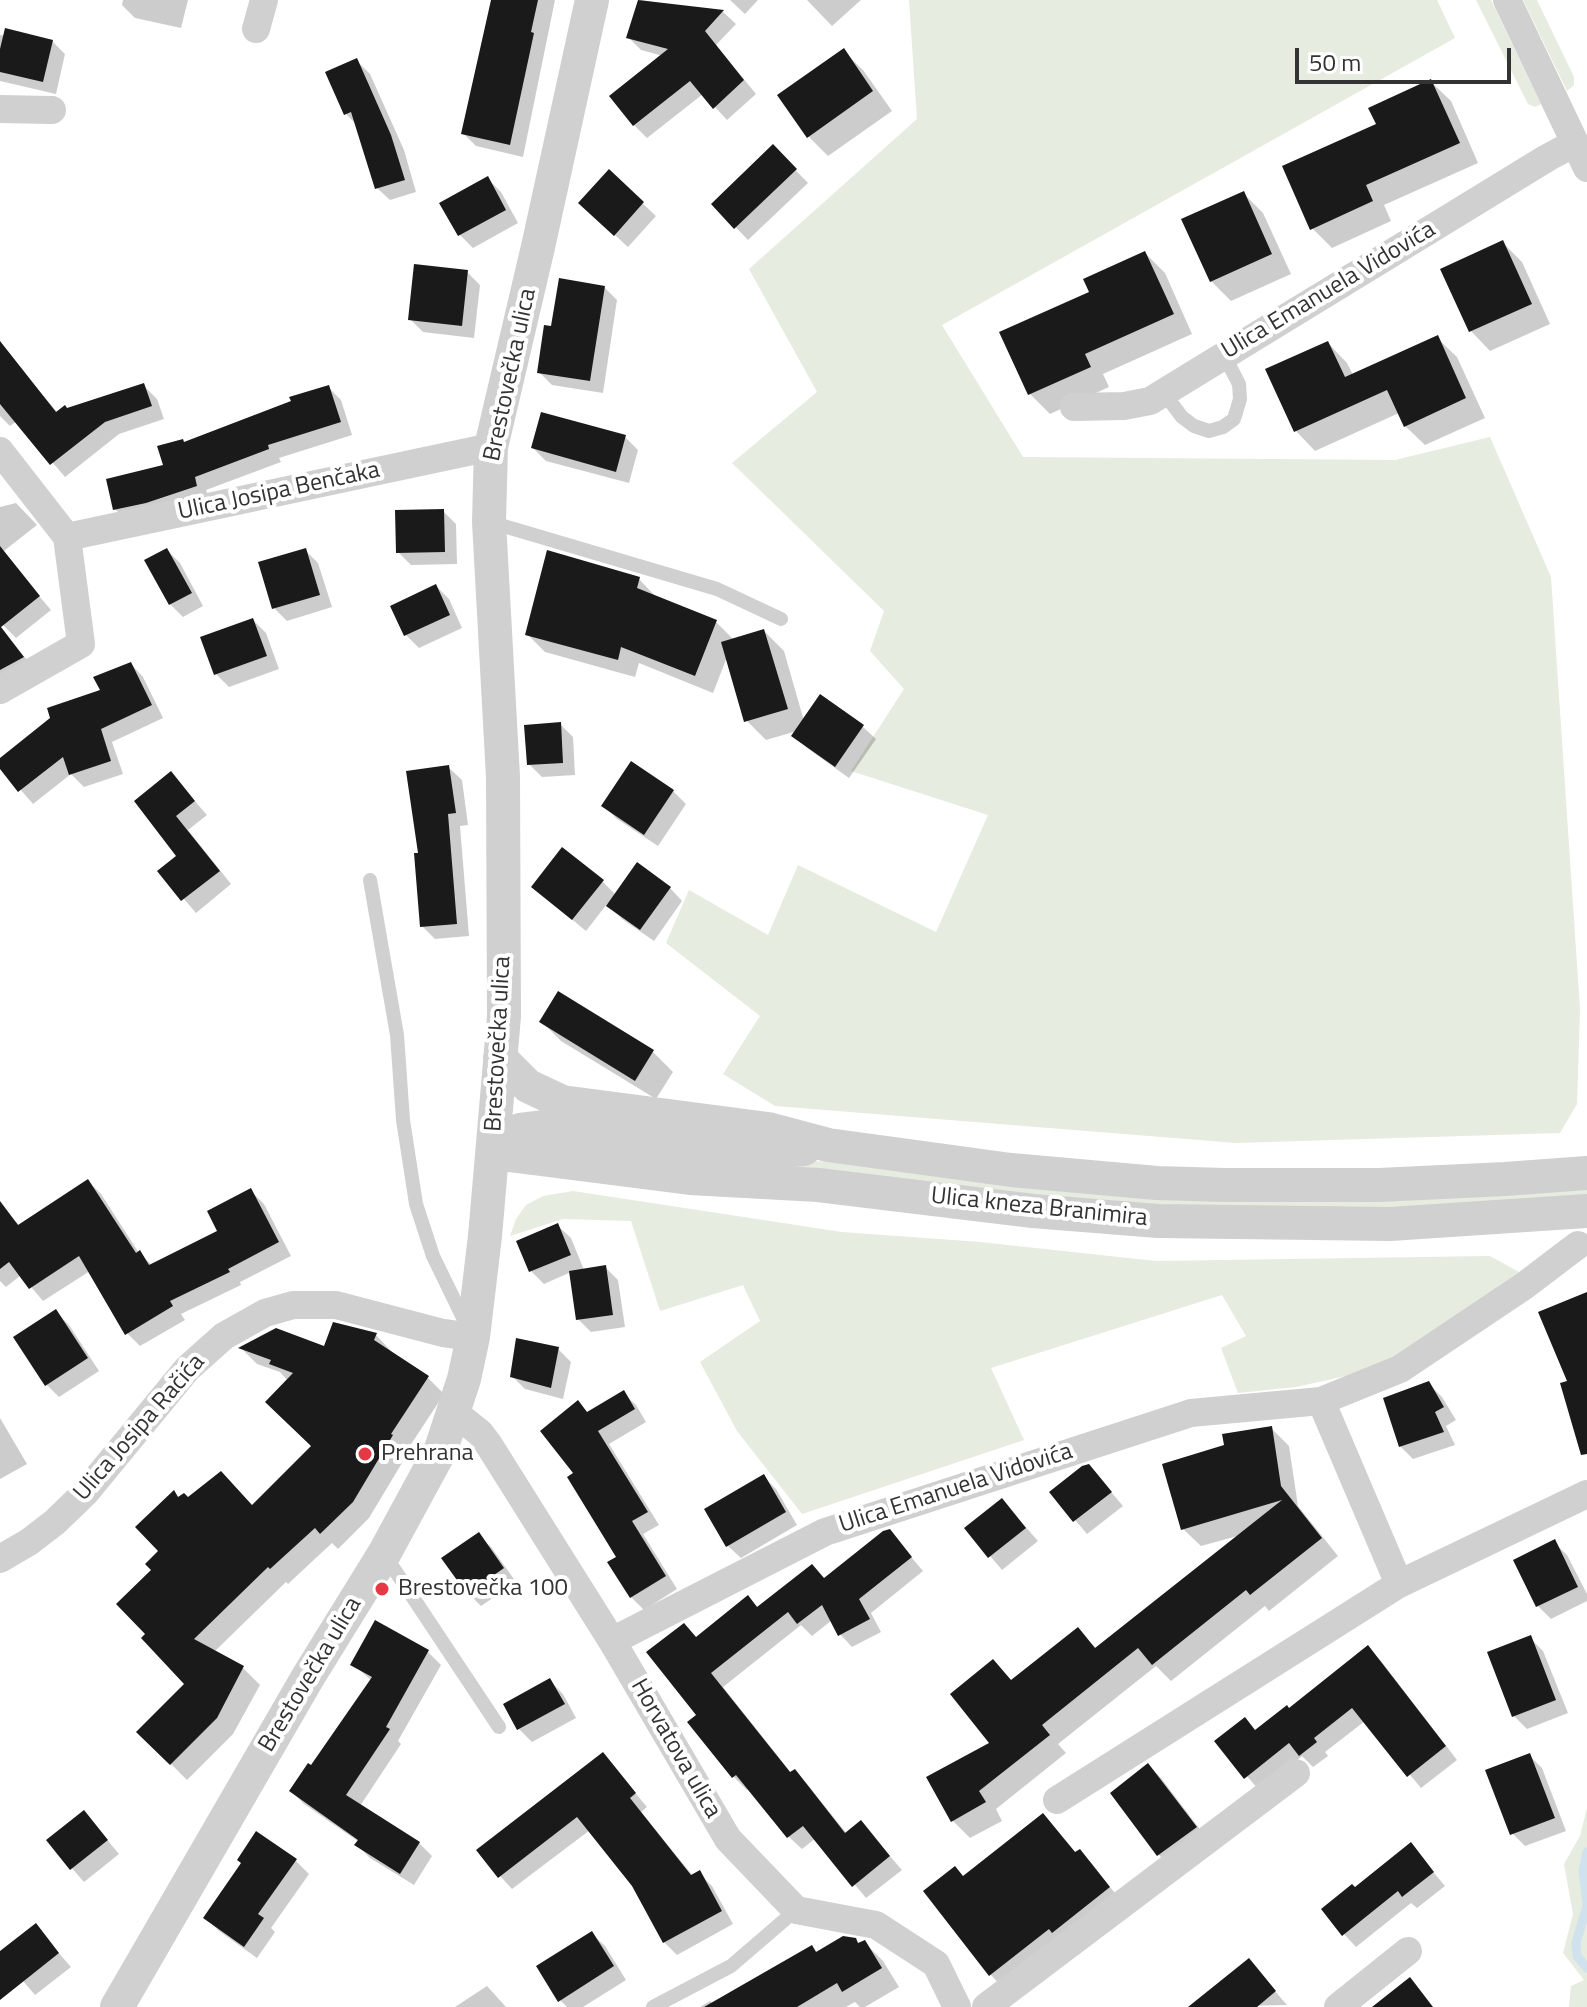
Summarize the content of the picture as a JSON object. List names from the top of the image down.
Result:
{
  "streets": {
    "street": [
      "Ulica Emanuela Vidovića",
      "Brestovečka ulica",
      "Ulica Josipa Benčaka",
      "Ulica kneza Branimira",
      "Ulica Josipa Račića",
      "Horvatova ulica"
    ]
  },
  "crossings": [
    ["Ulica Emanuela Vidovića", "Horvatova ulica"],
    ["Brestovečka ulica", "Ulica Josipa Benčaka"],
    ["Brestovečka ulica", "Ulica kneza Branimira"],
    ["Brestovečka ulica", "Ulica Josipa Račića"],
    ["Brestovečka ulica", "Horvatova ulica"]
  ],
  "places": ["Prehrana", "Brestovečka 100"],
  "scale_bar": "50 m"
}
